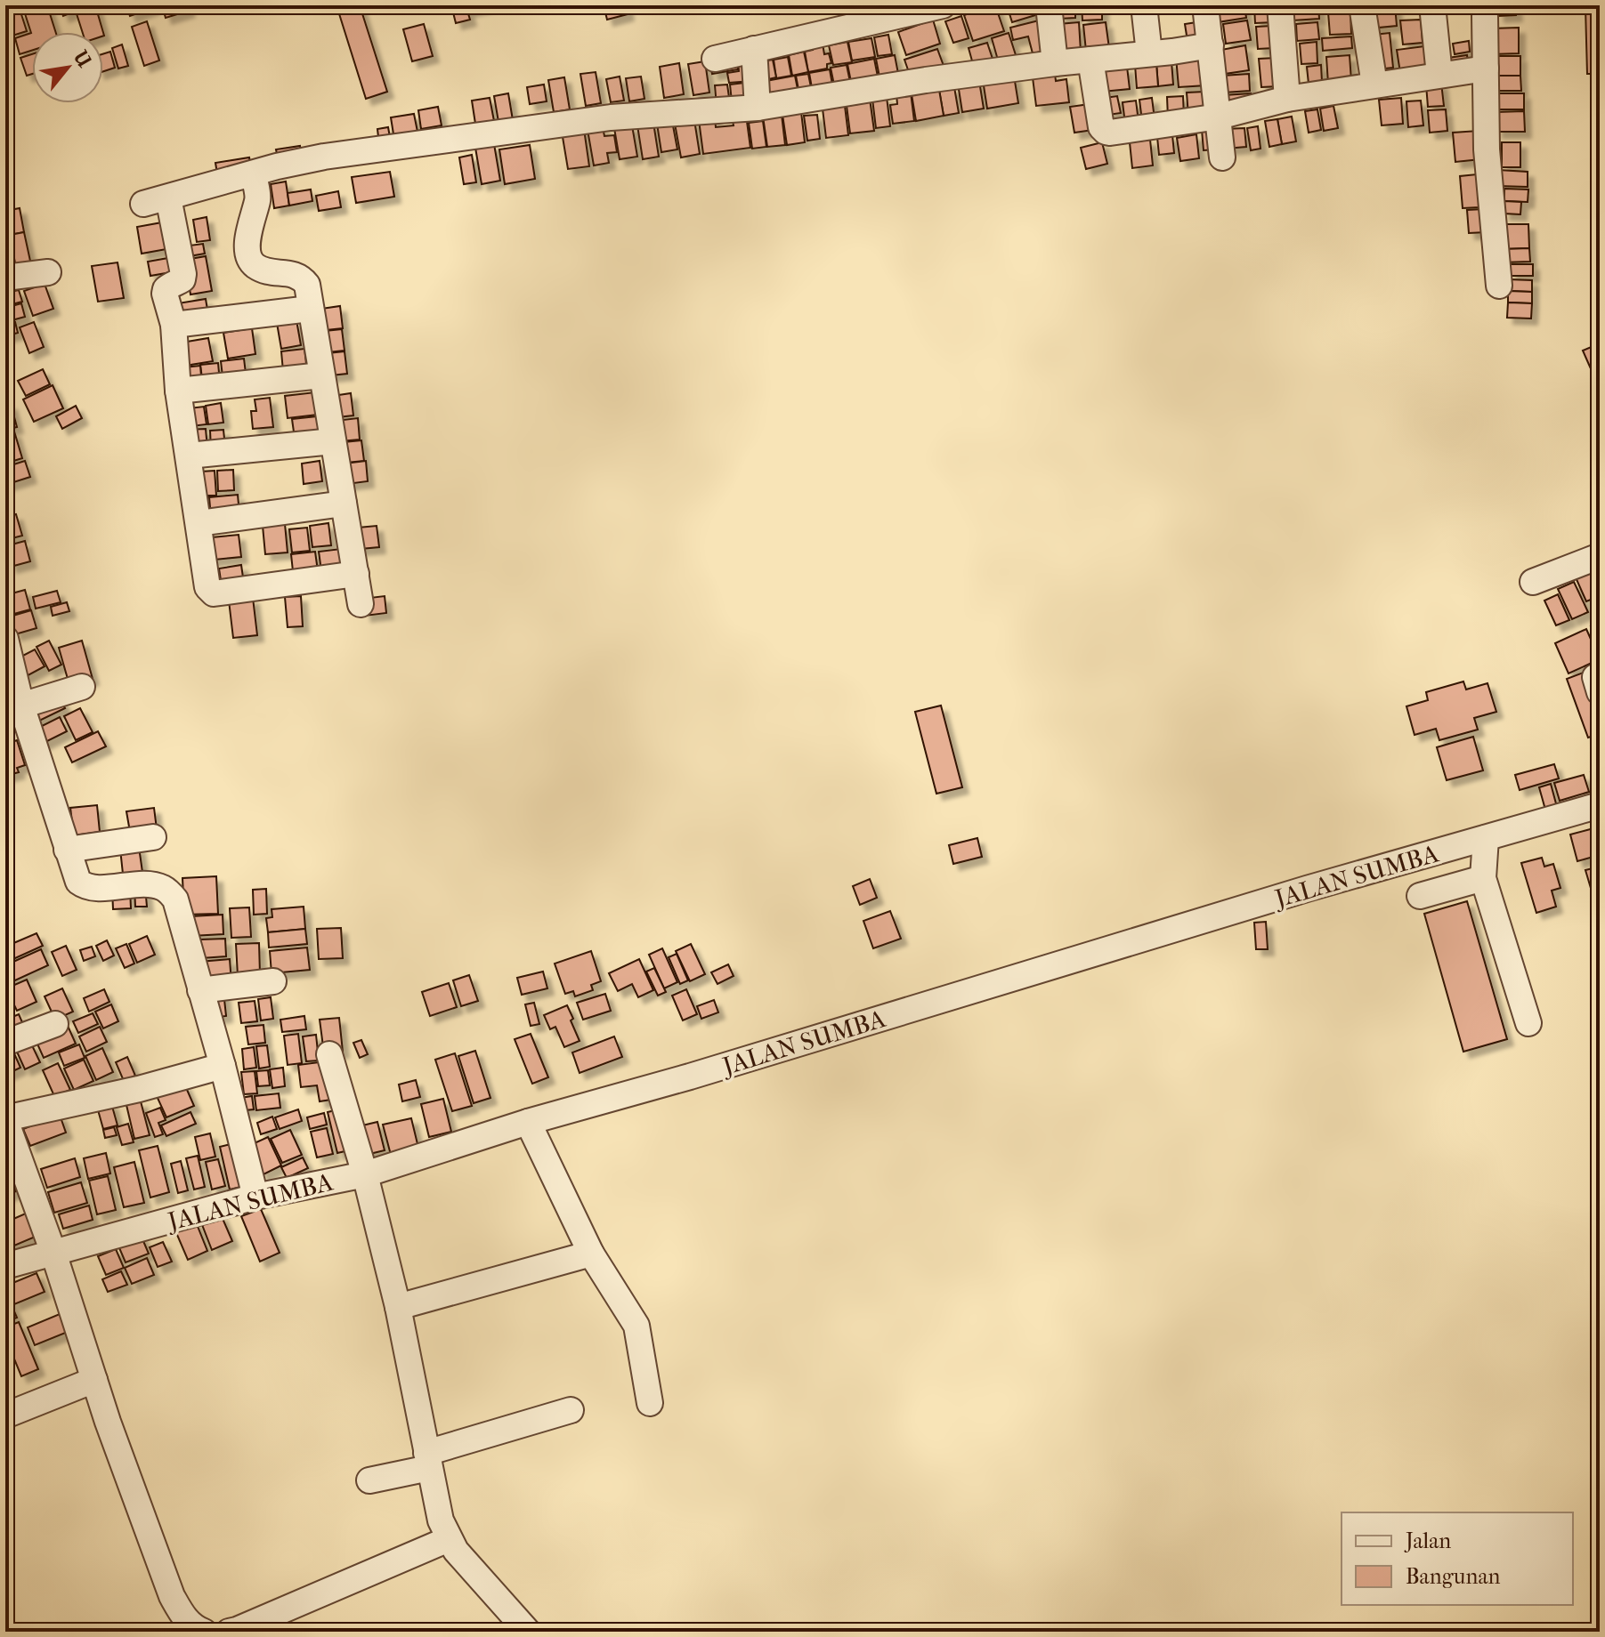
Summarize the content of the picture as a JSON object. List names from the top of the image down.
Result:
{
  "streets": {
    "street": ["JALAN SUMBA"]
  },
  "legend": ["Jalan", "Bangunan"],
  "north": "top right"
}
